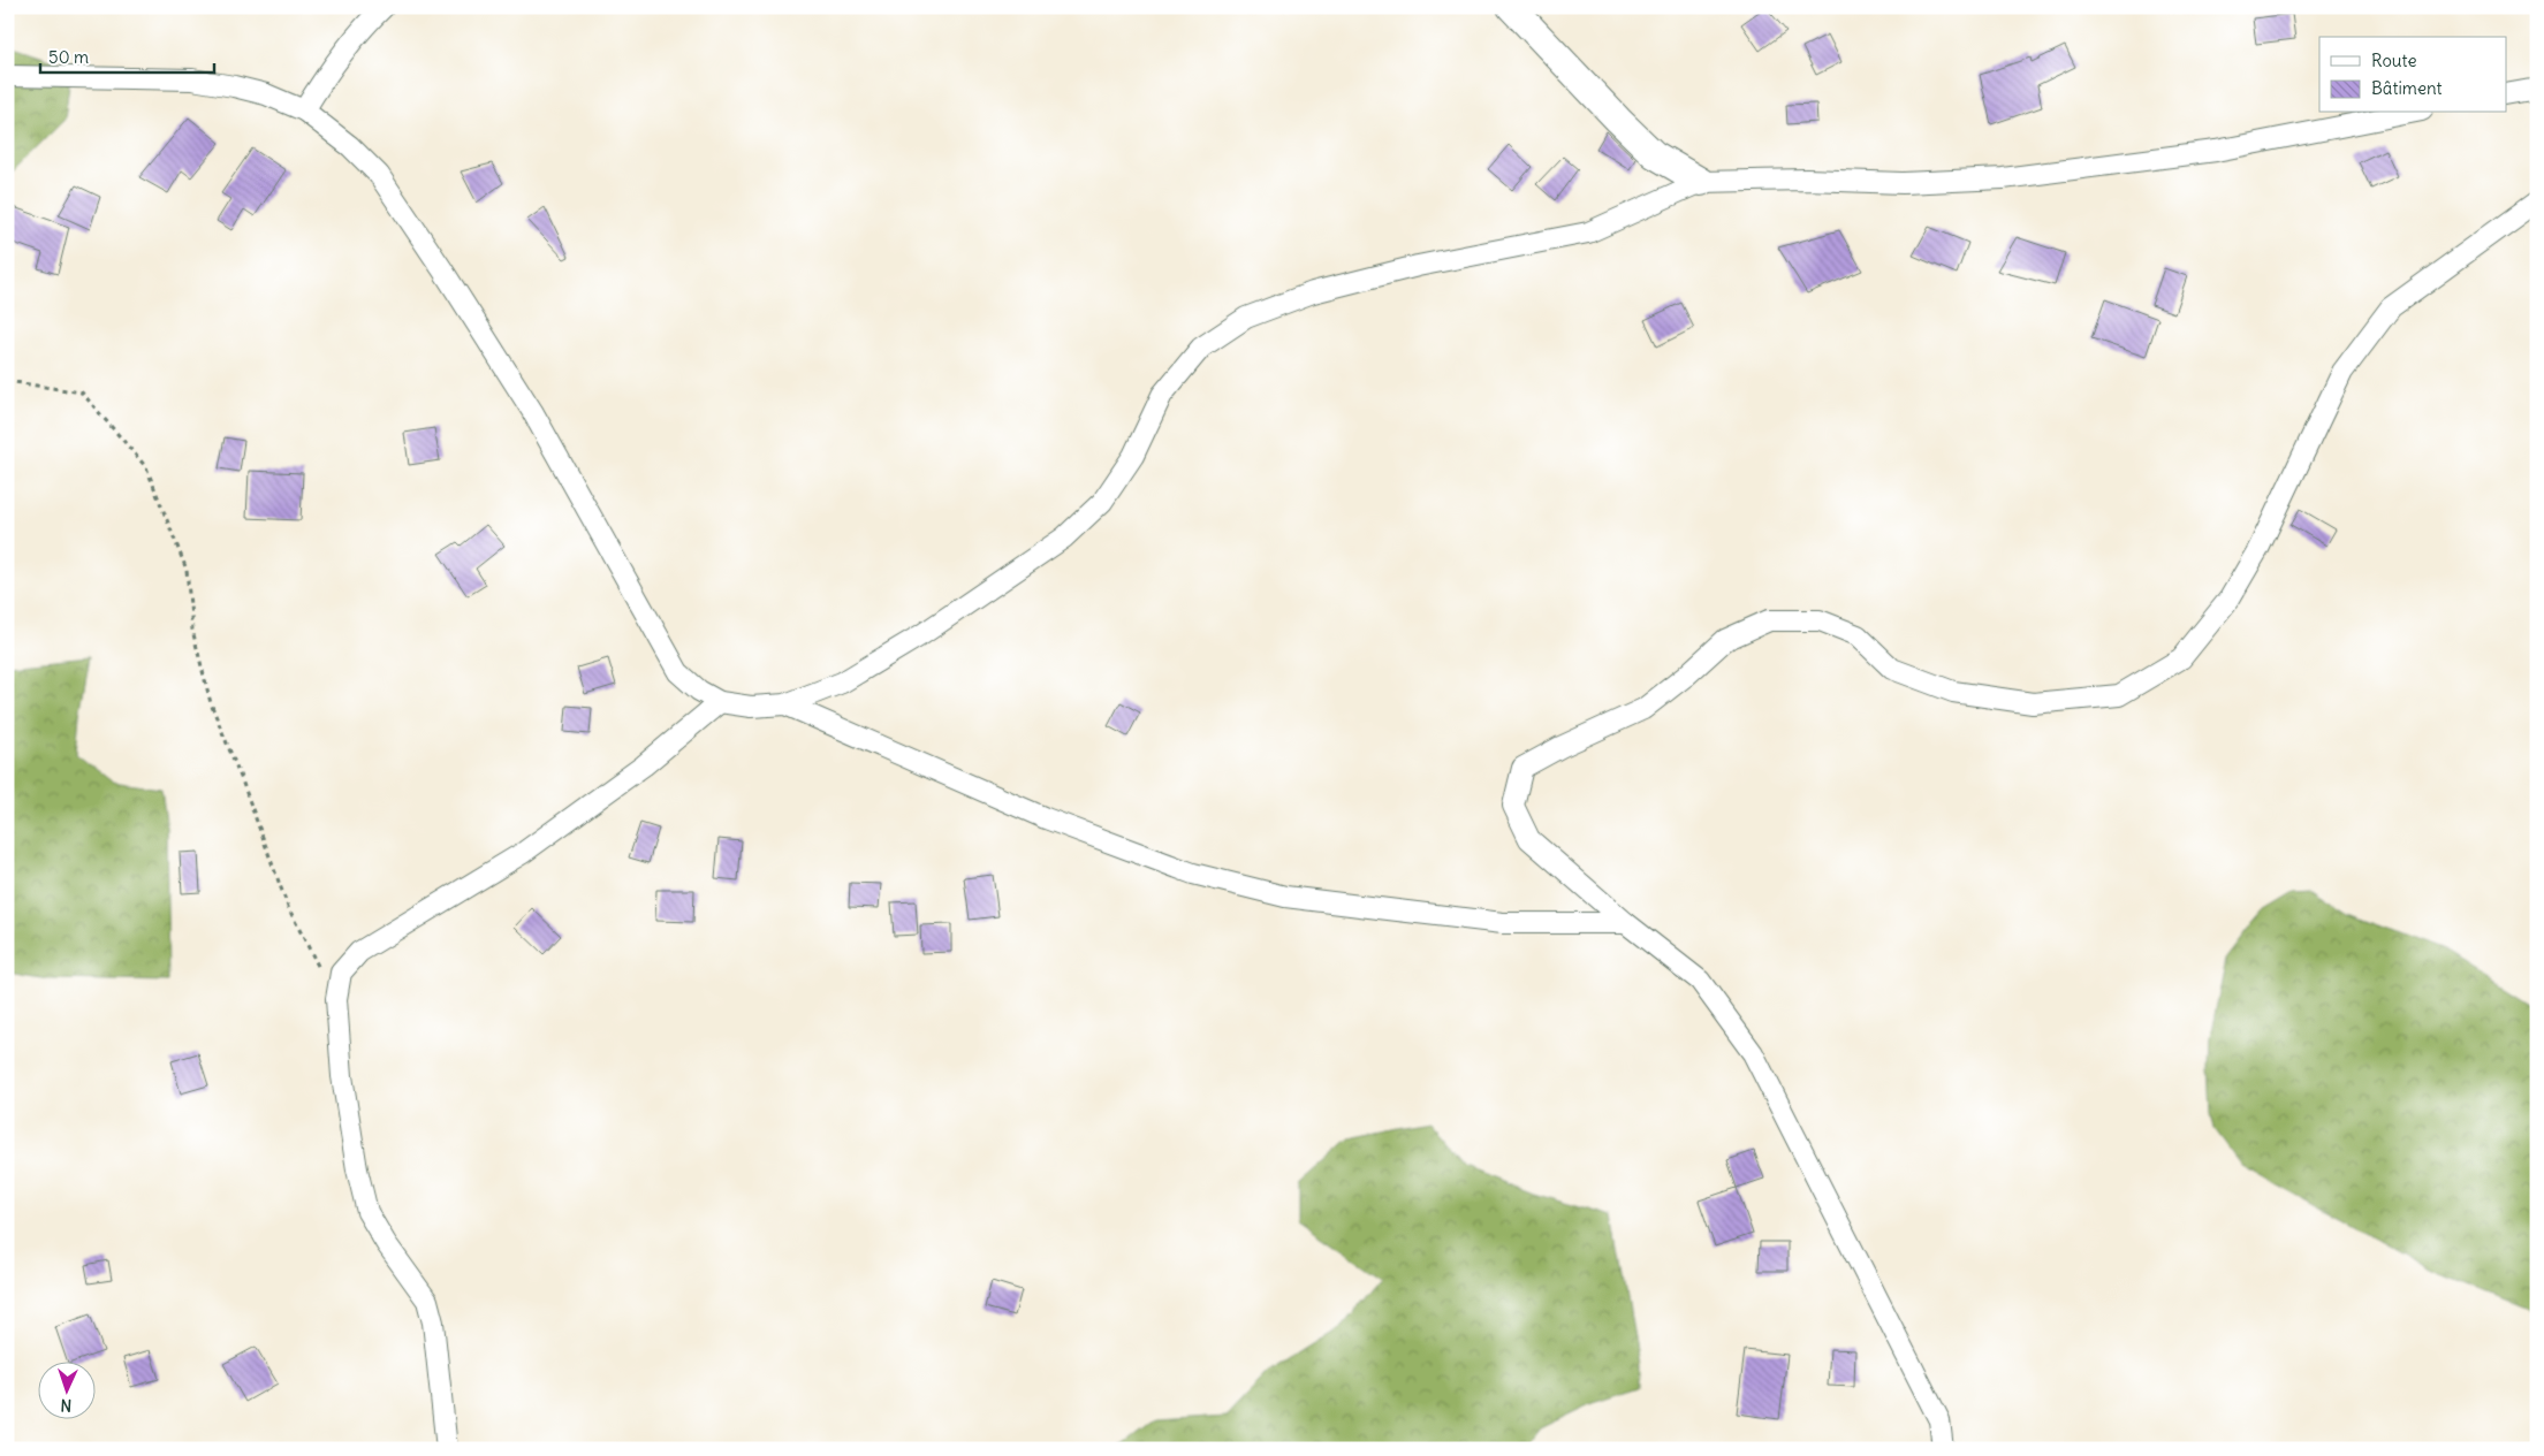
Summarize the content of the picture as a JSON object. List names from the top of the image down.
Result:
{
  "legend": ["Route", "Bâtiment"],
  "scale_bar": "50 m",
  "north": "bottom"
}
